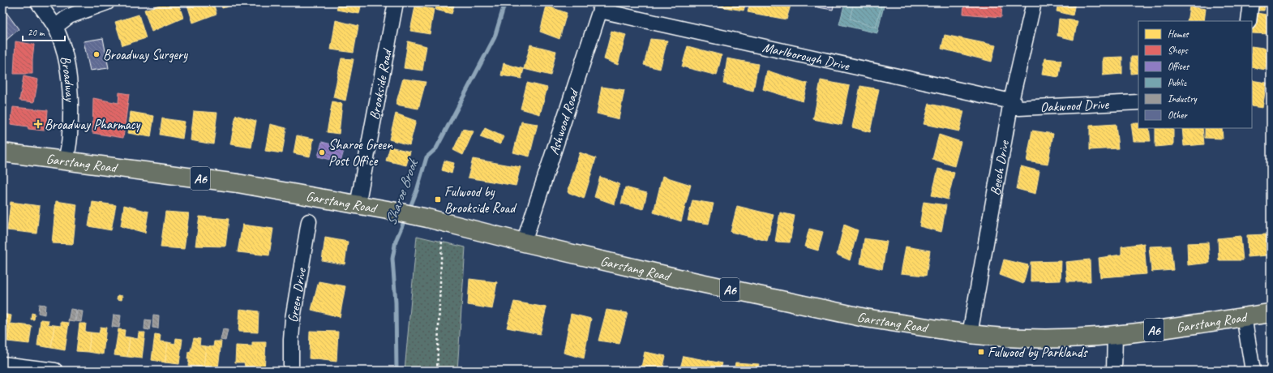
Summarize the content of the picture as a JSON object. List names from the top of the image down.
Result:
{
  "streets": {
    "highway": ["Garstang Road", "A6"],
    "street": [
      "Marlborough Drive",
      "Broadway",
      "Brookside Road",
      "Oakwood Drive",
      "Ashwood Road",
      "Beech Drive",
      "Green Drive"
    ]
  },
  "crossings": [
    ["Marlborough Drive", "Oakwood Drive"],
    ["Marlborough Drive", "Ashwood Road"],
    ["Marlborough Drive", "Beech Drive"],
    ["Broadway", "Garstang Road"],
    ["Brookside Road", "Garstang Road"],
    ["Oakwood Drive", "Beech Drive"],
    ["Ashwood Road", "Garstang Road"],
    ["Garstang Road", "Beech Drive"]
  ],
  "water": ["Sharoe Brook"],
  "places": {
    "other": ["Broadway Surgery", "Sharoe Green Post Office"],
    "health": ["Broadway Pharmacy"],
    "transit": ["Fulwood by Brookside Road", "Fulwood by Parklands"]
  },
  "legend": [
    "Homes",
    "Shops",
    "Offices",
    "Public",
    "Industry",
    "Other"
  ],
  "scale_bar": "20 m"
}
